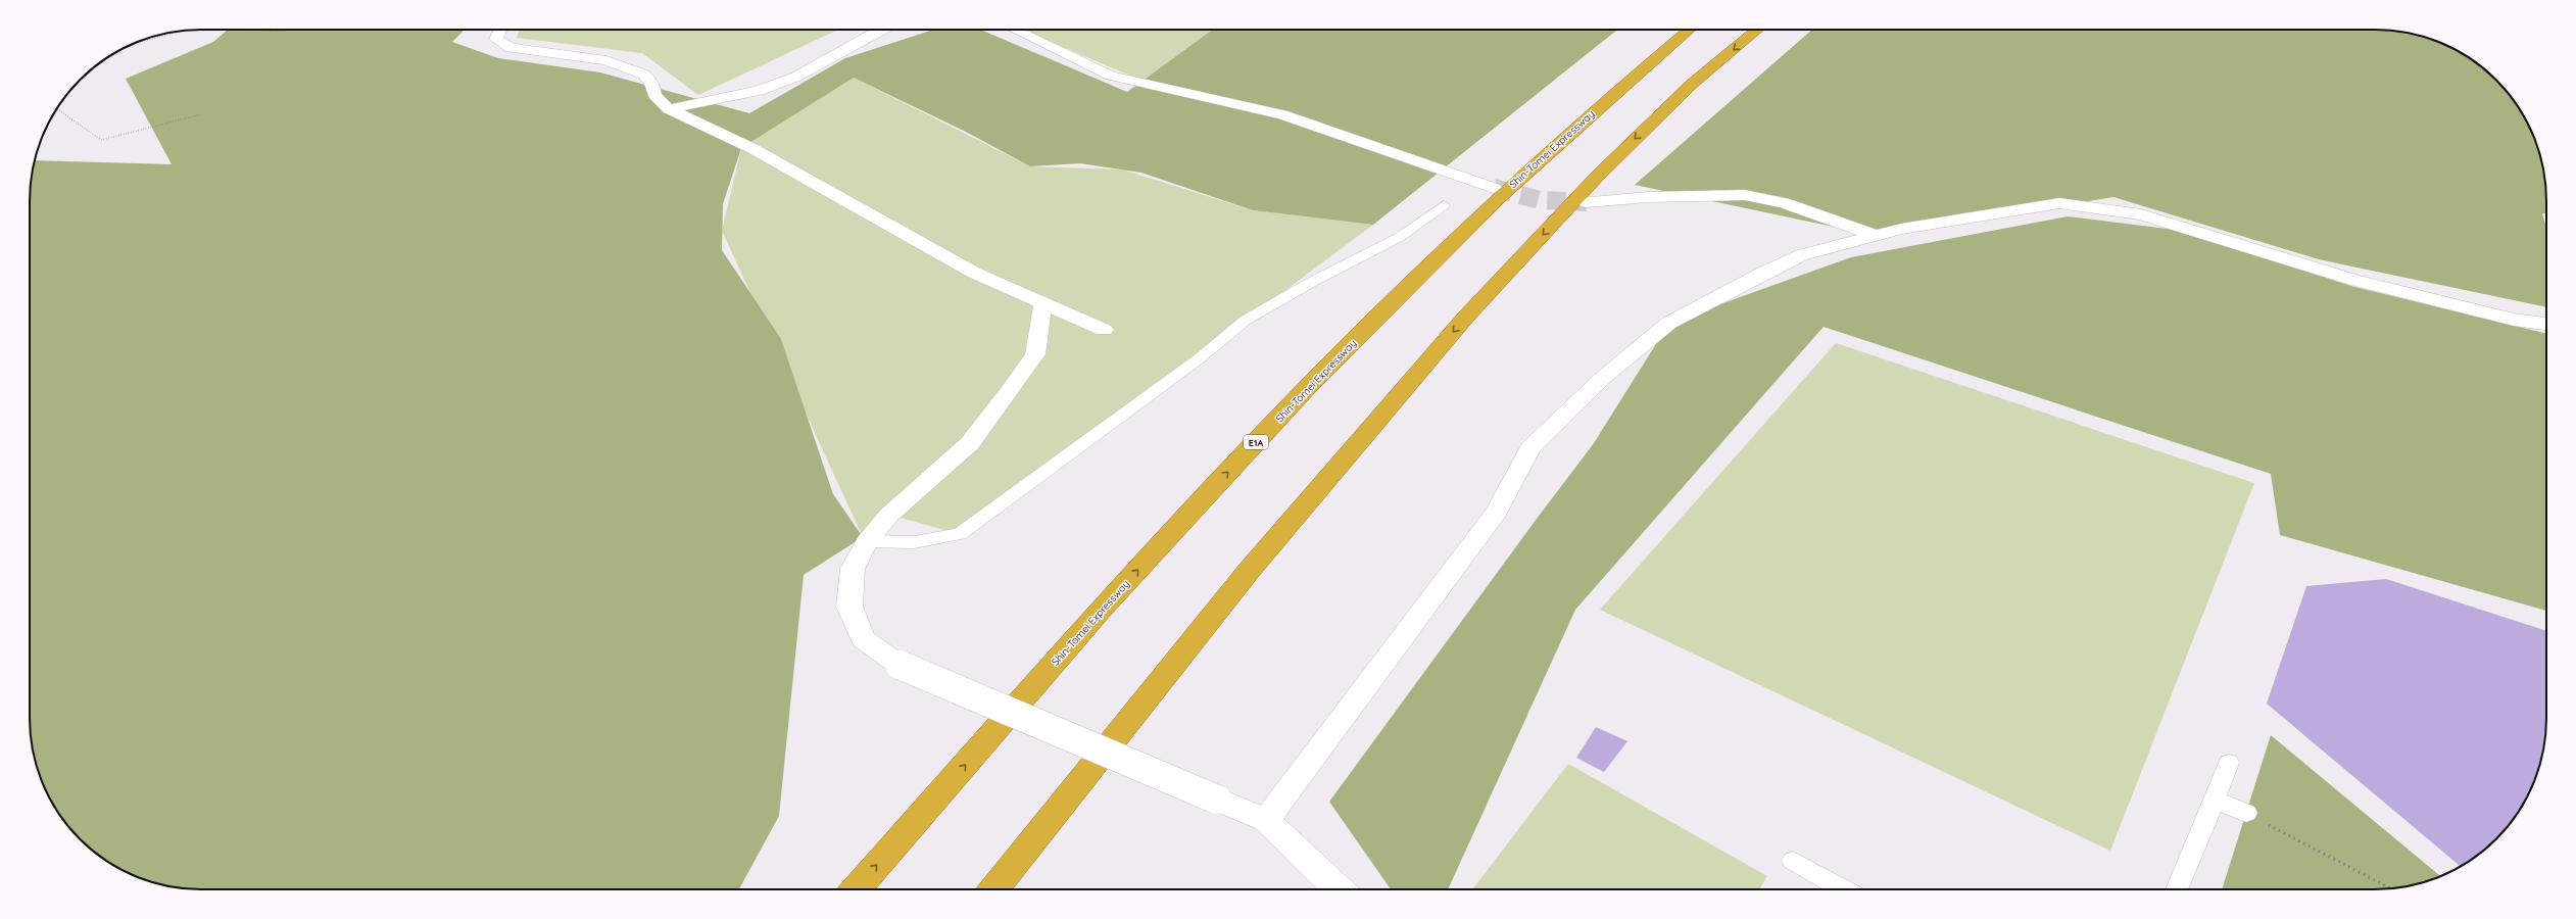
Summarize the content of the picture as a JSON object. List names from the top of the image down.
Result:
{
  "streets": {
    "highway": ["Shin-Tomei Expressway", "E1A"]
  }
}
